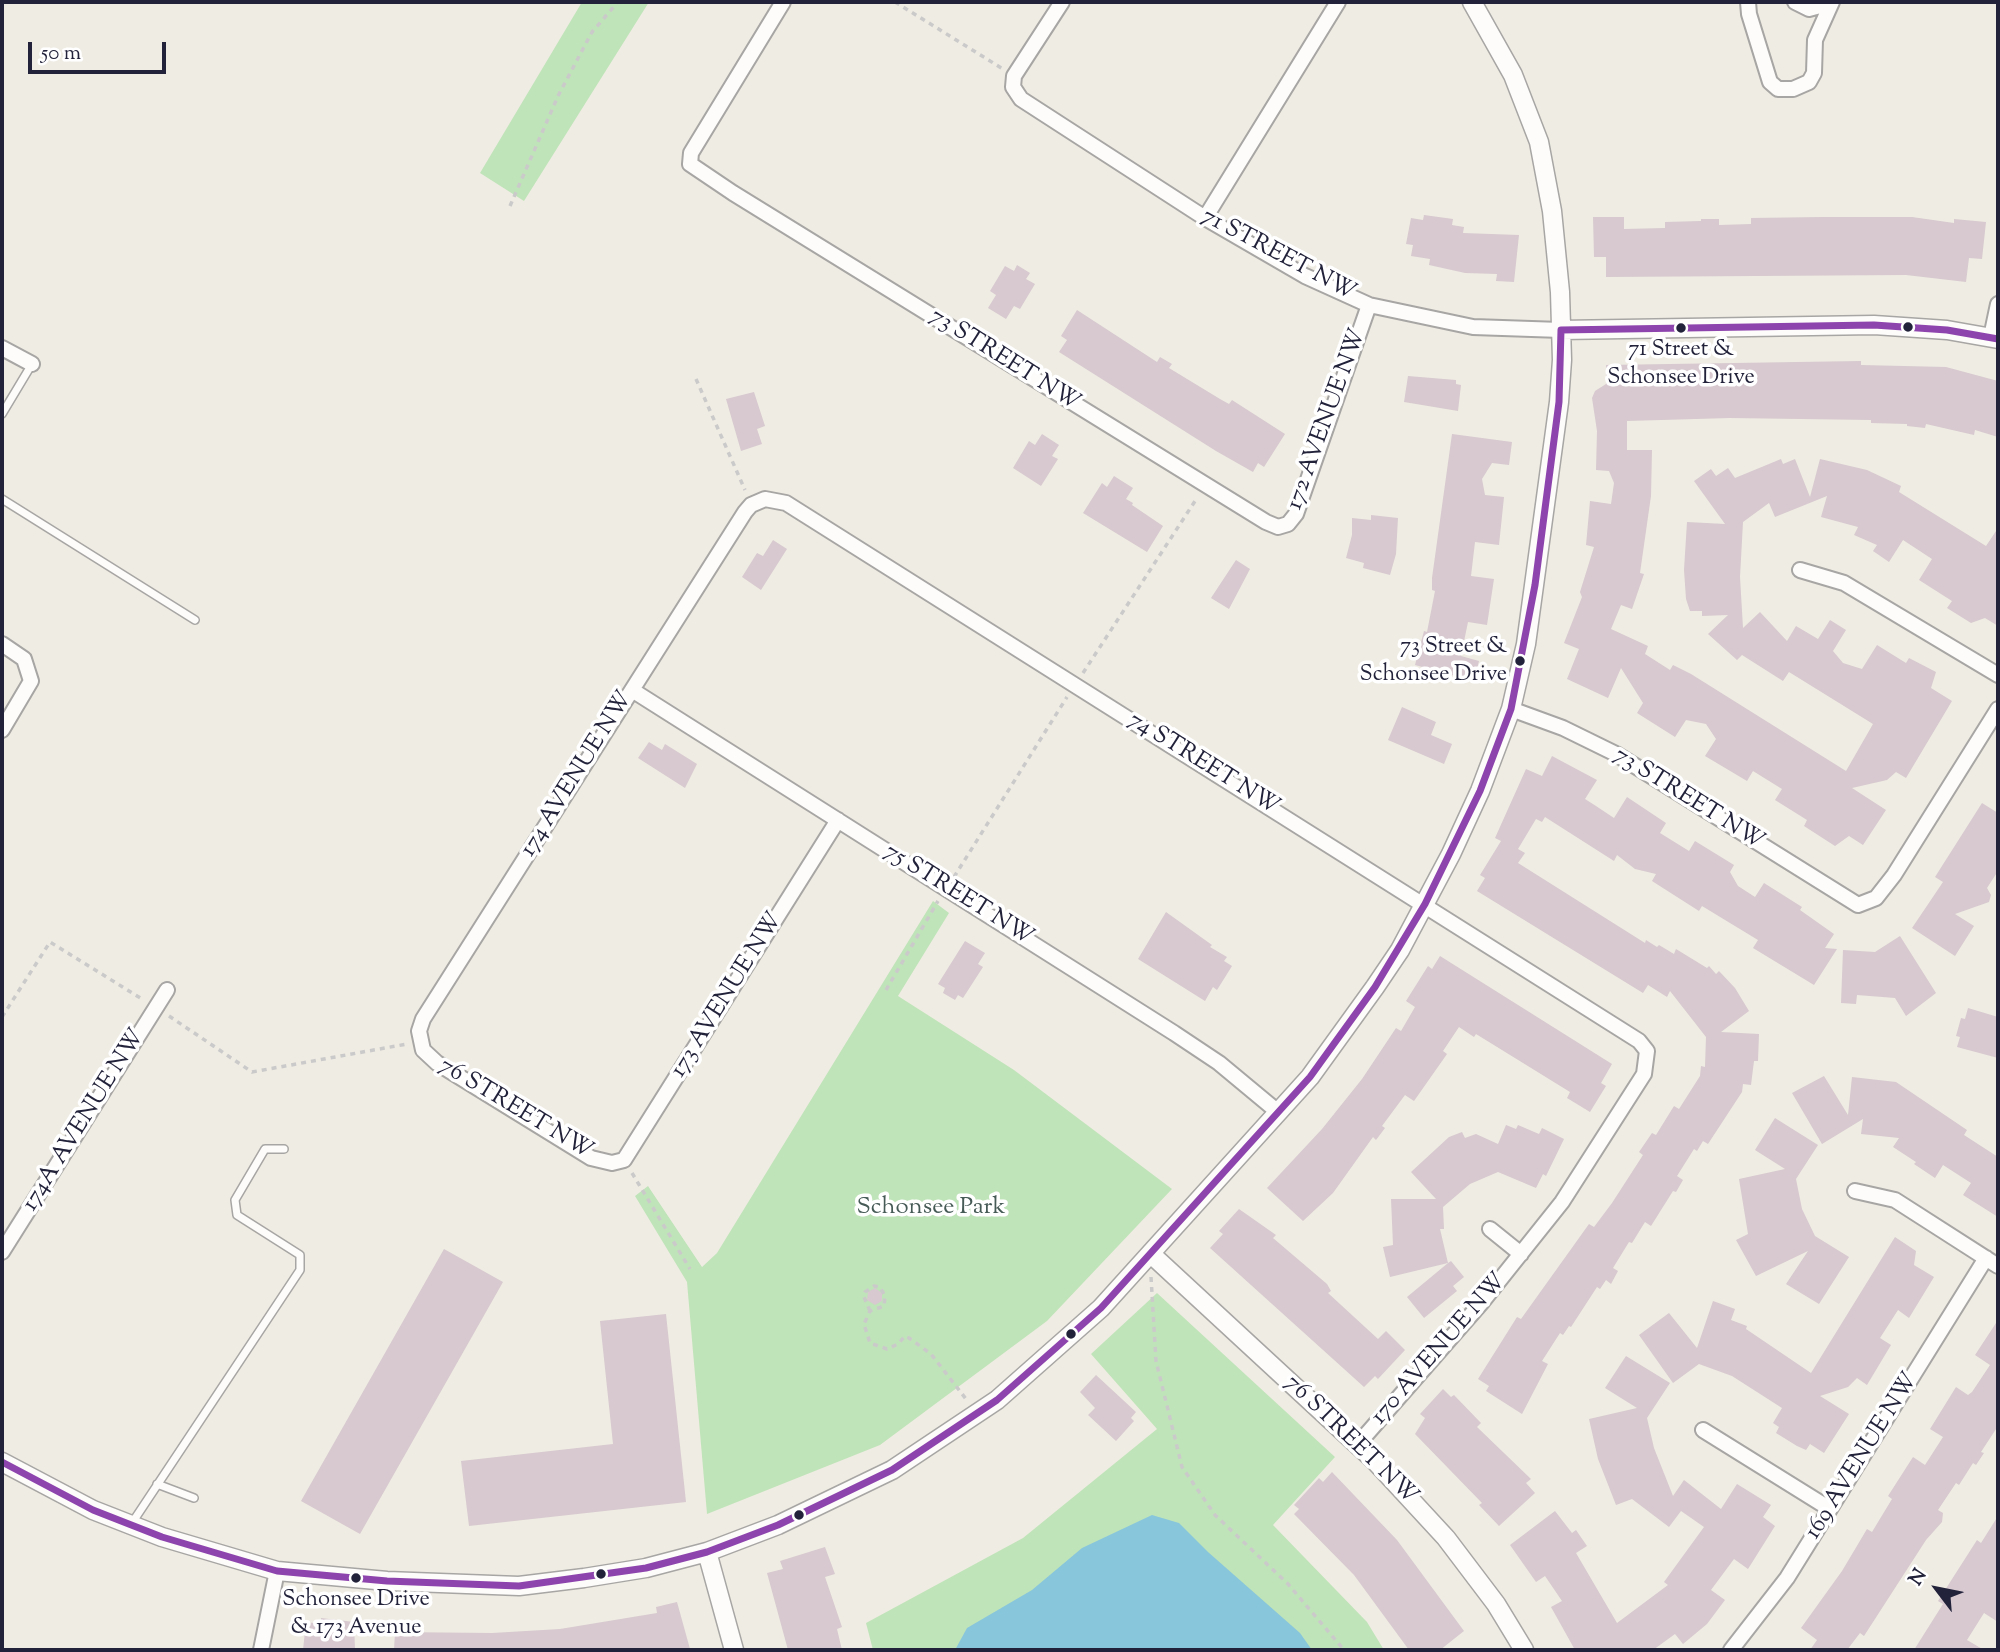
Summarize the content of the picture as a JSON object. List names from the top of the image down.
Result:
{
  "streets": {
    "street": [
      "71 STREET NW",
      "73 STREET NW",
      "172 AVENUE NW",
      "74 STREET NW",
      "174 AVENUE NW",
      "75 STREET NW",
      "173 AVENUE NW",
      "76 STREET NW",
      "174A AVENUE NW",
      "170 AVENUE NW",
      "169 AVENUE NW"
    ]
  },
  "crossings": [
    ["71 STREET NW", "172 AVENUE NW"],
    ["73 STREET NW", "172 AVENUE NW"],
    ["74 STREET NW", "174 AVENUE NW"],
    ["74 STREET NW", "170 AVENUE NW"],
    ["174 AVENUE NW", "75 STREET NW"],
    ["174 AVENUE NW", "76 STREET NW"],
    ["75 STREET NW", "173 AVENUE NW"],
    ["173 AVENUE NW", "76 STREET NW"],
    ["76 STREET NW", "170 AVENUE NW"]
  ],
  "parks": ["Schonsee Park"],
  "places": ["71 Street & Schonsee Drive", "73 Street & Schonsee Drive", "Schonsee Drive & 173 Avenue"],
  "scale_bar": "50 m",
  "north": "top left"
}
